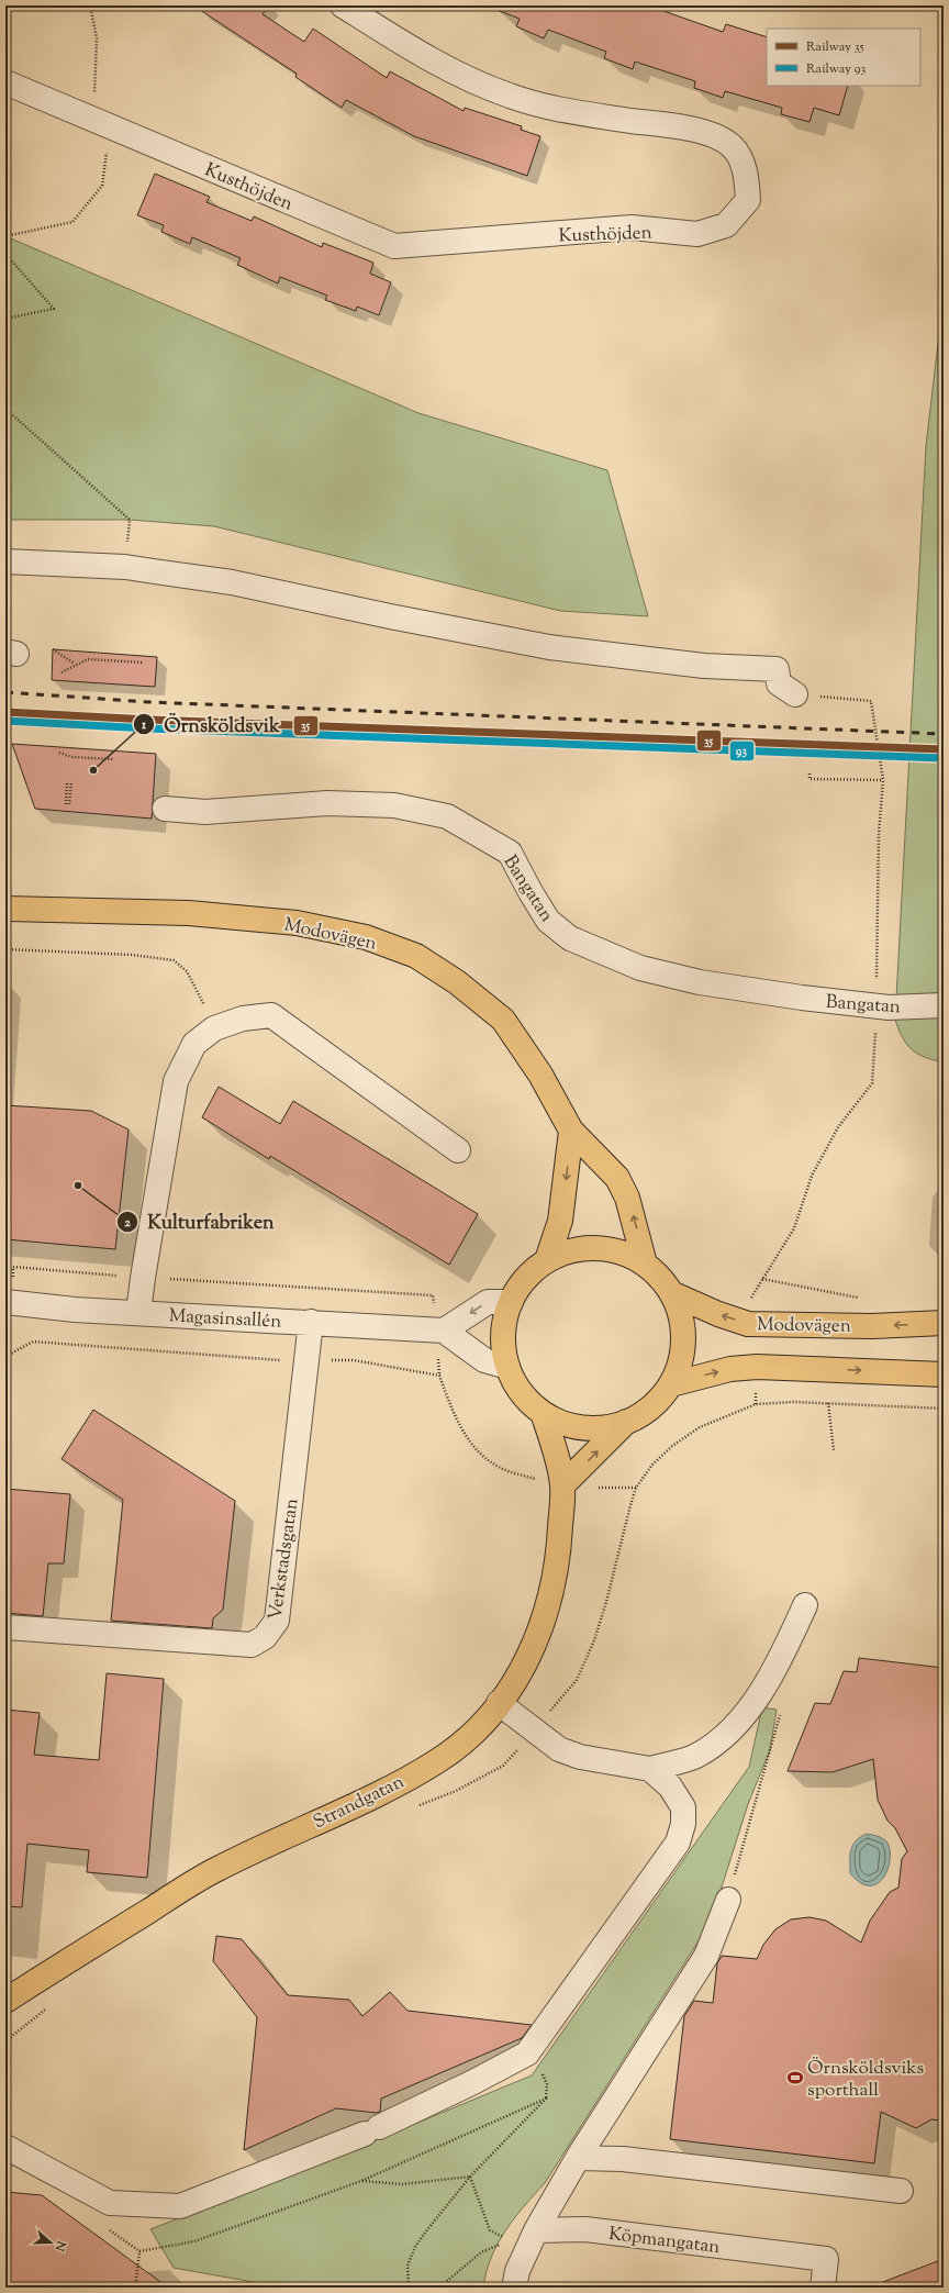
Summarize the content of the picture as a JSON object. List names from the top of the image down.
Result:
{
  "streets": {
    "main road": ["Modovägen", "Strandgatan"],
    "street": [
      "Kusthöjden",
      "Bangatan",
      "Magasinsallén",
      "Verkstadsgatan",
      "Köpmangatan"
    ]
  },
  "crossings": [
    ["Magasinsallén", "Verkstadsgatan"]
  ],
  "one_way": ["Modovägen"],
  "places": {
    "other": ["Örnsköldsvik", "Kulturfabriken"],
    "sports": ["Örnsköldsviks sporthall"]
  },
  "lines": ["rail line 35", "rail line 93"],
  "legend": ["Railway 35", "Railway 93"],
  "north": "right"
}
